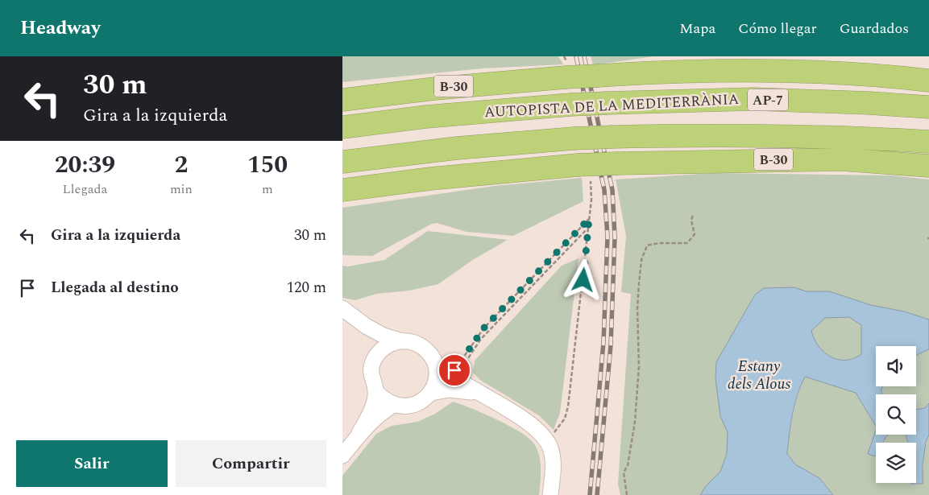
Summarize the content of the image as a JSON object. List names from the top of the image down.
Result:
{
  "streets": {
    "highway": ["B-30", "AP-7", "AUTOPISTA DE LA MEDITERRÀNIA"]
  },
  "water": ["Estany dels Alous"],
  "page": {
    "header": "Headway",
    "nav": ["Mapa", "Cómo llegar", "Guardados"],
    "turn": ["30 m", "Gira a la izquierda"],
    "eta": [
      "20:39",
      "Llegada",
      "2",
      "min",
      "150",
      "m"
    ],
    "list": [
      {
        "name": "Gira a la izquierda",
        "value": "30 m"
      },
      {
        "name": "Llegada al destino",
        "value": "120 m"
      }
    ],
    "buttons": ["Salir", "Compartir"]
  }
}
